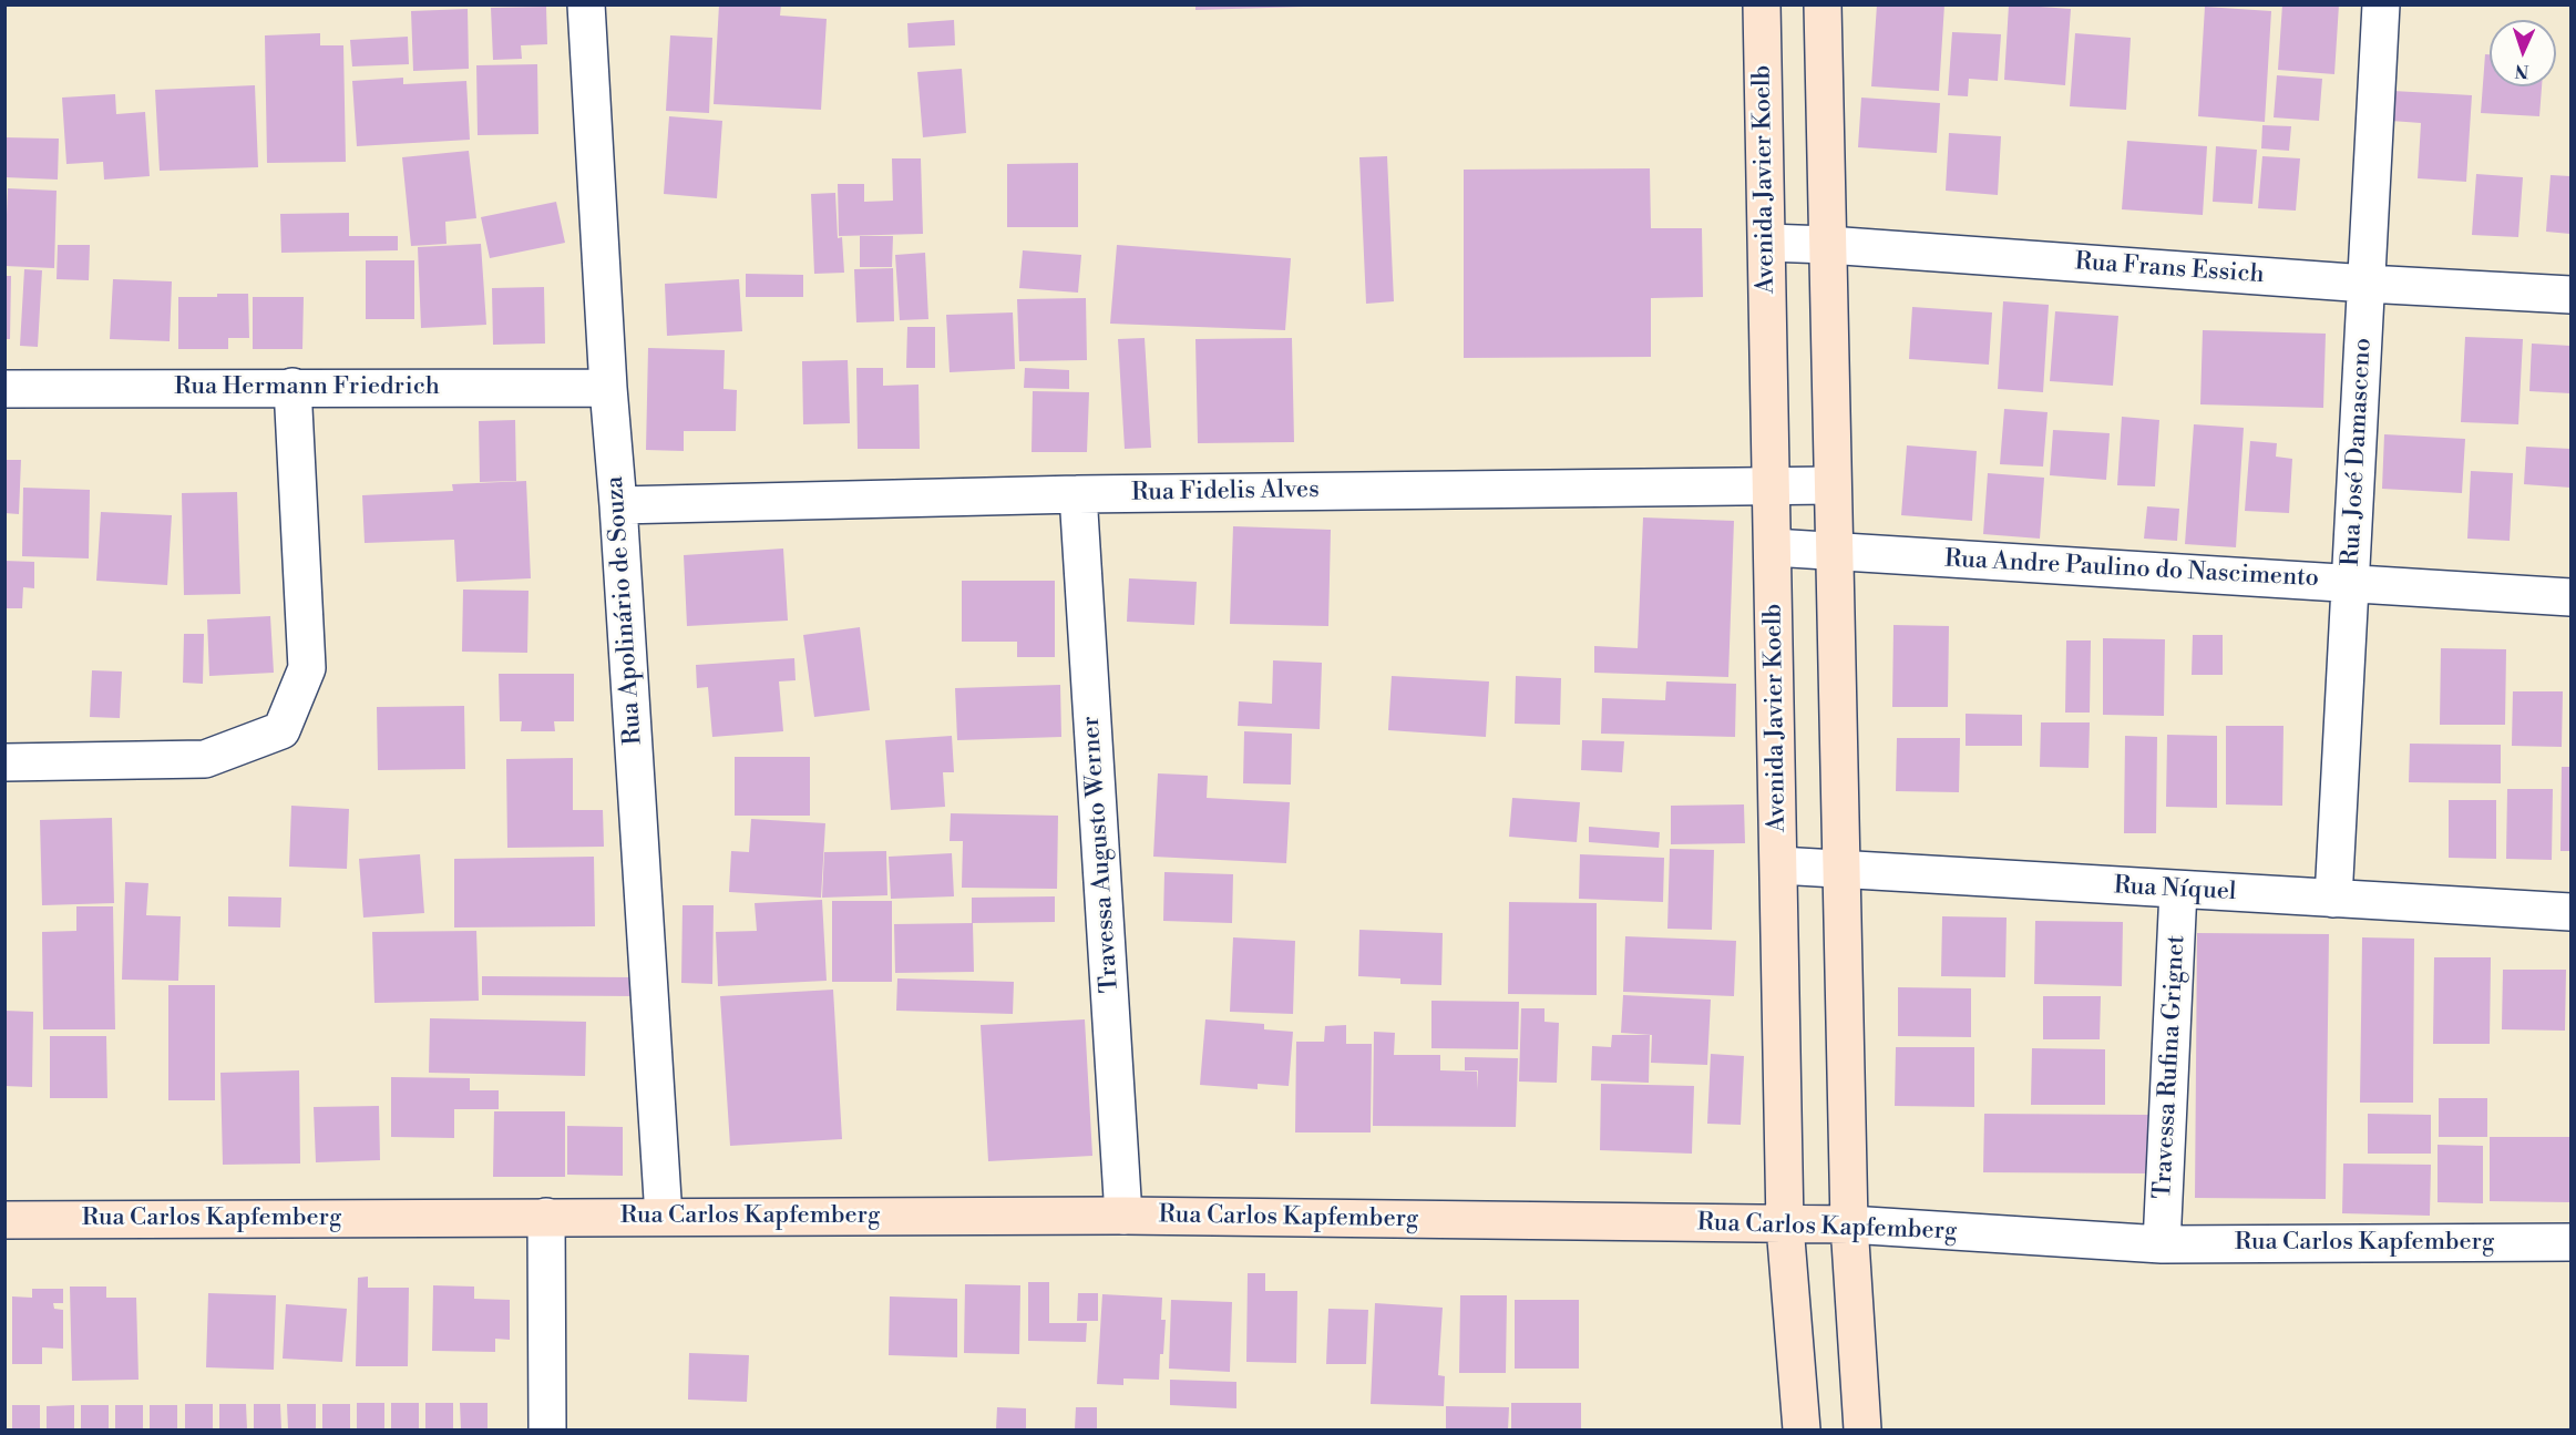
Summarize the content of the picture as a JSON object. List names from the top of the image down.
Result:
{
  "streets": {
    "street": [
      "Avenida Javier Koelb",
      "Rua Frans Essich",
      "Rua Hermann Friedrich",
      "Rua José Damasceno",
      "Rua Fidelis Alves",
      "Rua Andre Paulino do Nascimento",
      "Rua Apolinário de Souza",
      "Travessa Augusto Werner",
      "Rua Níquel",
      "Travessa Rufina Grignet",
      "Rua Carlos Kapfemberg"
    ]
  },
  "crossings": [
    ["Avenida Javier Koelb", "Rua Frans Essich"],
    ["Avenida Javier Koelb", "Rua Fidelis Alves"],
    ["Avenida Javier Koelb", "Rua Andre Paulino do Nascimento"],
    ["Avenida Javier Koelb", "Rua Níquel"],
    ["Avenida Javier Koelb", "Rua Carlos Kapfemberg"],
    ["Rua Frans Essich", "Rua José Damasceno"],
    ["Rua Hermann Friedrich", "Rua Apolinário de Souza"],
    ["Rua José Damasceno", "Rua Andre Paulino do Nascimento"],
    ["Rua José Damasceno", "Rua Níquel"],
    ["Rua Fidelis Alves", "Rua Apolinário de Souza"],
    ["Rua Fidelis Alves", "Travessa Augusto Werner"],
    ["Rua Apolinário de Souza", "Rua Carlos Kapfemberg"],
    ["Travessa Augusto Werner", "Rua Carlos Kapfemberg"],
    ["Rua Níquel", "Travessa Rufina Grignet"],
    ["Travessa Rufina Grignet", "Rua Carlos Kapfemberg"]
  ],
  "north": "bottom"
}
